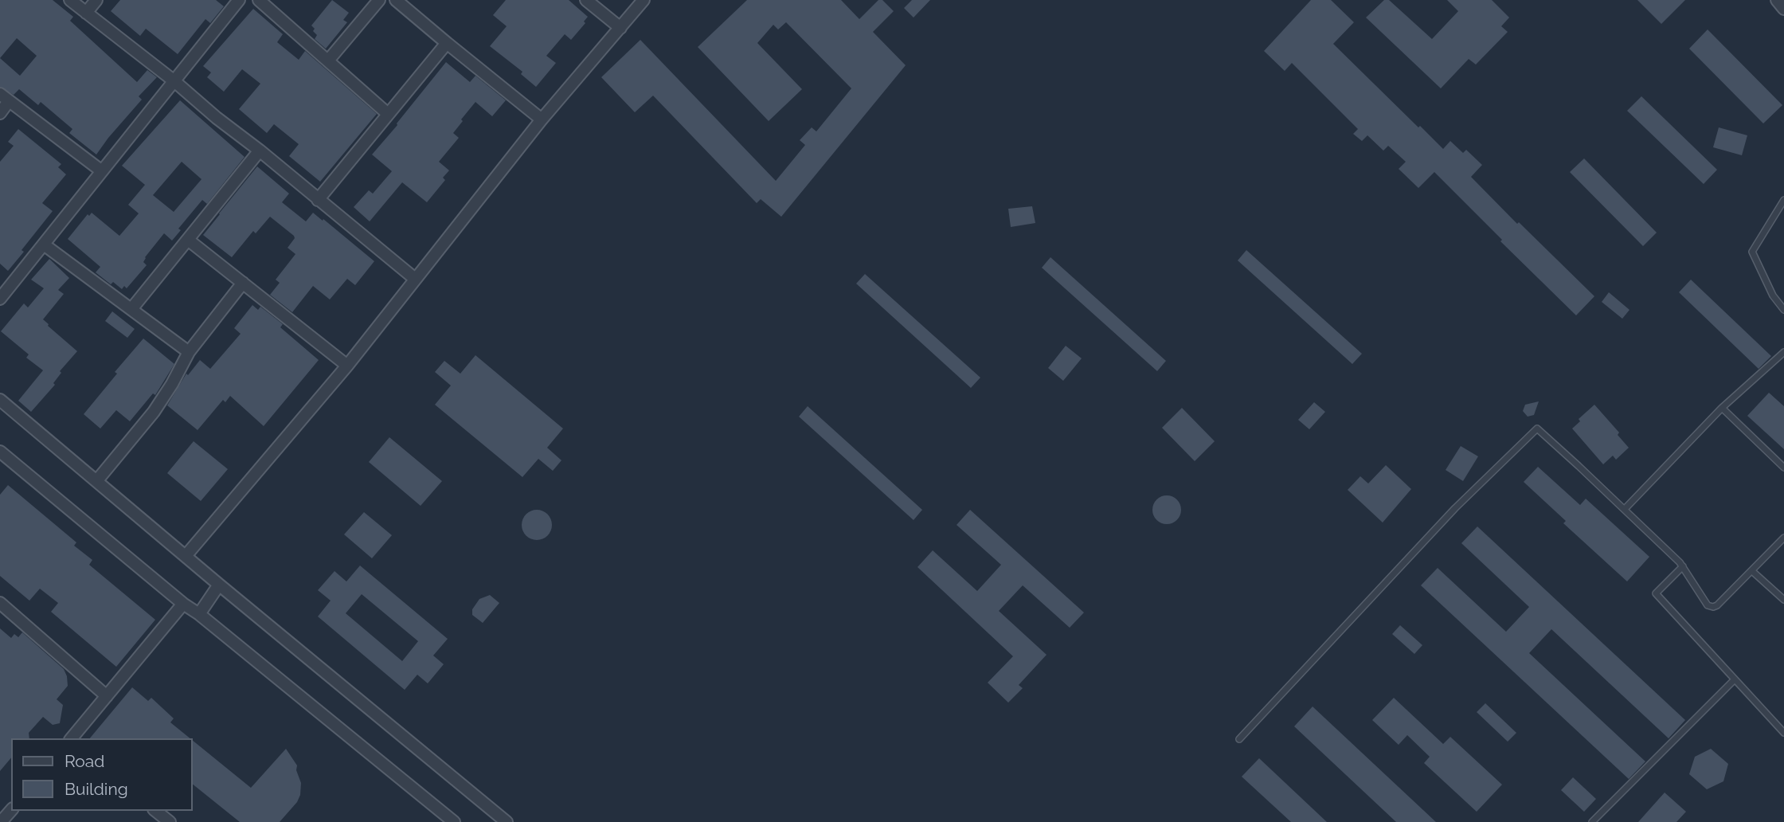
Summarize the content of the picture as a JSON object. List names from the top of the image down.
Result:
{
  "legend": ["Road", "Building"]
}
